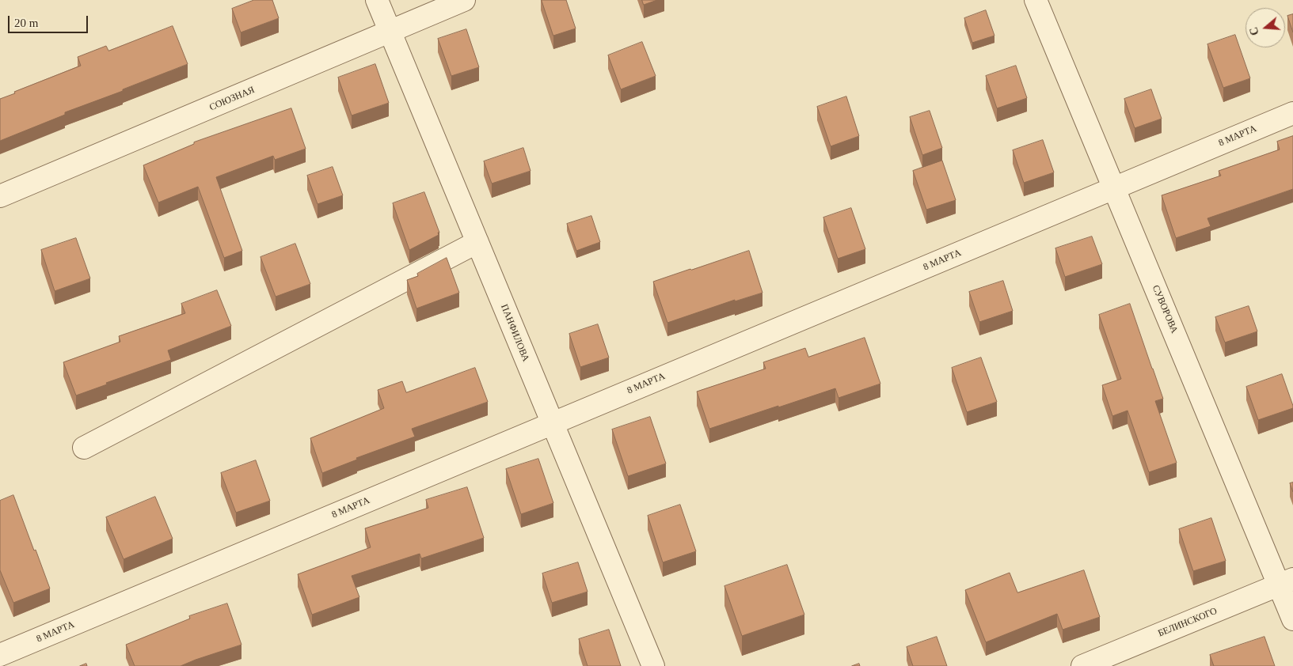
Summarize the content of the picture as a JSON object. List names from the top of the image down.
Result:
{
  "streets": {
    "street": [
      "СОЮЗНАЯ",
      "8 МАРТА",
      "СУВОРОВА",
      "ПАНФИЛОВА",
      "БЕЛИНСКОГО"
    ]
  },
  "crossings": [
    ["СОЮЗНАЯ", "ПАНФИЛОВА"],
    ["8 МАРТА", "СУВОРОВА"],
    ["8 МАРТА", "ПАНФИЛОВА"],
    ["СУВОРОВА", "БЕЛИНСКОГО"]
  ],
  "scale_bar": "20 m",
  "north": "left"
}
